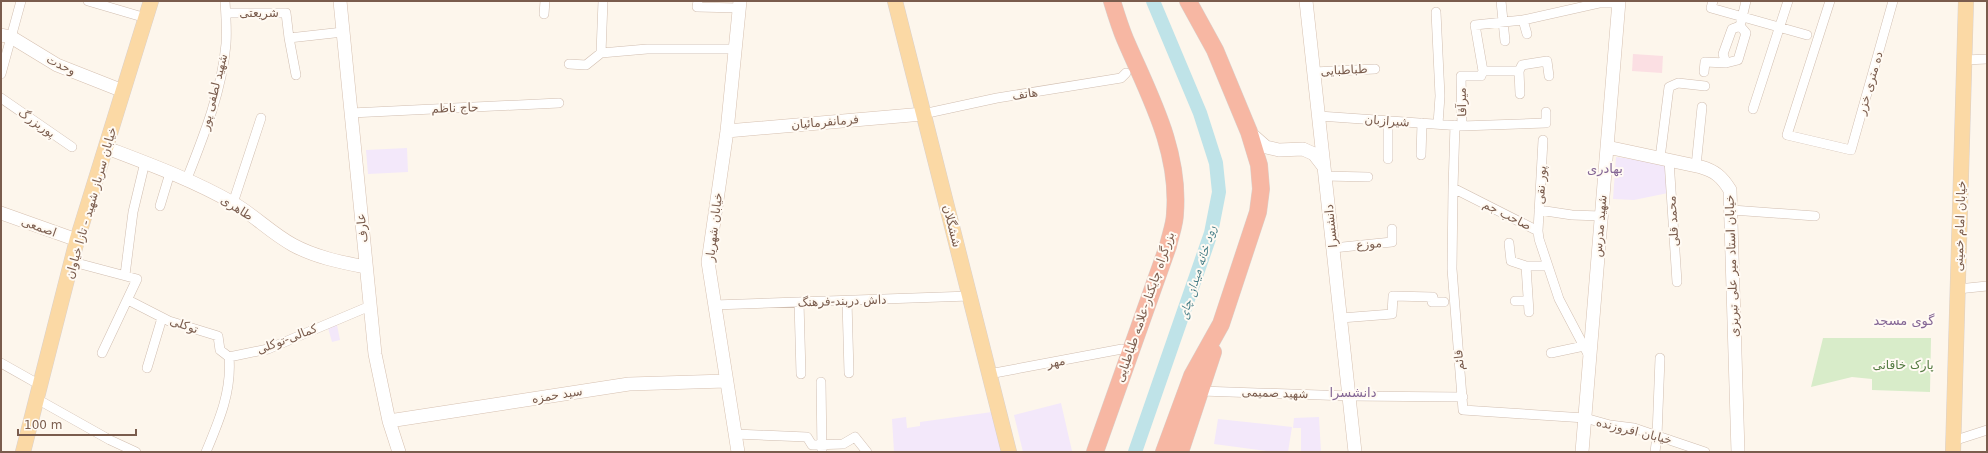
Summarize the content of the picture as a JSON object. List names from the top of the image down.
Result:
{
  "streets": {
    "highway": ["بزرگراه چایکنار-علامه طباطبایی"],
    "main road": [
      "وحدت",
      "فرمانفرمائیان",
      "خیابان سرباز شهید - تازا خیاوان",
      "طاهری",
      "ششگلان",
      "دانشسرا",
      "شهید مدرس",
      "خیابان امام خمینی",
      "اصمعی",
      "خیابان شهریار",
      "عارف",
      "خیابان استاد میر علی تبریزی",
      "سید حمزه"
    ],
    "street": [
      "شریعتی",
      "طباطبایی",
      "ده متری خزر",
      "شهید لطفی پور",
      "هاتف",
      "میرآقا",
      "حاج ناظم",
      "شیرازبان",
      "پوربزرگ",
      "پور نقی",
      "صاحب جم",
      "محمد قلی",
      "موزع",
      "داش دربند-فرهنگ",
      "توکلی",
      "کمالی-توکلی",
      "قائم",
      "مهر",
      "شهید صمیمی",
      "خیابان افروزنده"
    ]
  },
  "crossings": [
    ["شریعتی", "شهید لطفی پور"],
    ["وحدت", "خیابان سرباز شهید - تازا خیاوان"],
    ["طباطبایی", "دانشسرا"],
    ["شهید لطفی پور", "طاهری"],
    ["هاتف", "فرمانفرمائیان"],
    ["هاتف", "ششگلان"],
    ["میرآقا", "شیرازبان"],
    ["حاج ناظم", "عارف"],
    ["شیرازبان", "دانشسرا"],
    ["فرمانفرمائیان", "ششگلان"],
    ["فرمانفرمائیان", "خیابان شهریار"],
    ["پور نقی", "صاحب جم"],
    ["خیابان سرباز شهید - تازا خیاوان", "طاهری"],
    ["خیابان سرباز شهید - تازا خیاوان", "اصمعی"],
    ["طاهری", "عارف"],
    ["صاحب جم", "شهید مدرس"],
    ["صاحب جم", "قائم"],
    ["محمد قلی", "خیابان استاد میر علی تبریزی"],
    ["ششگلان", "داش دربند-فرهنگ"],
    ["ششگلان", "مهر"],
    ["دانشسرا", "موزع"],
    ["دانشسرا", "شهید صمیمی"],
    ["شهید مدرس", "خیابان استاد میر علی تبریزی"],
    ["شهید مدرس", "قائم"],
    ["شهید مدرس", "خیابان افروزنده"],
    ["خیابان شهریار", "داش دربند-فرهنگ"],
    ["خیابان شهریار", "سید حمزه"],
    ["عارف", "کمالی-توکلی"],
    ["عارف", "سید حمزه"],
    ["توکلی", "کمالی-توکلی"],
    ["قائم", "شهید صمیمی"],
    ["قائم", "خیابان افروزنده"]
  ],
  "districts": ["بهادری", "گوی مسجد", "دانشسرا"],
  "water": ["رود خانه میدان چای"],
  "parks": ["پارک خاقانی"],
  "scale_bar": "100 m"
}
